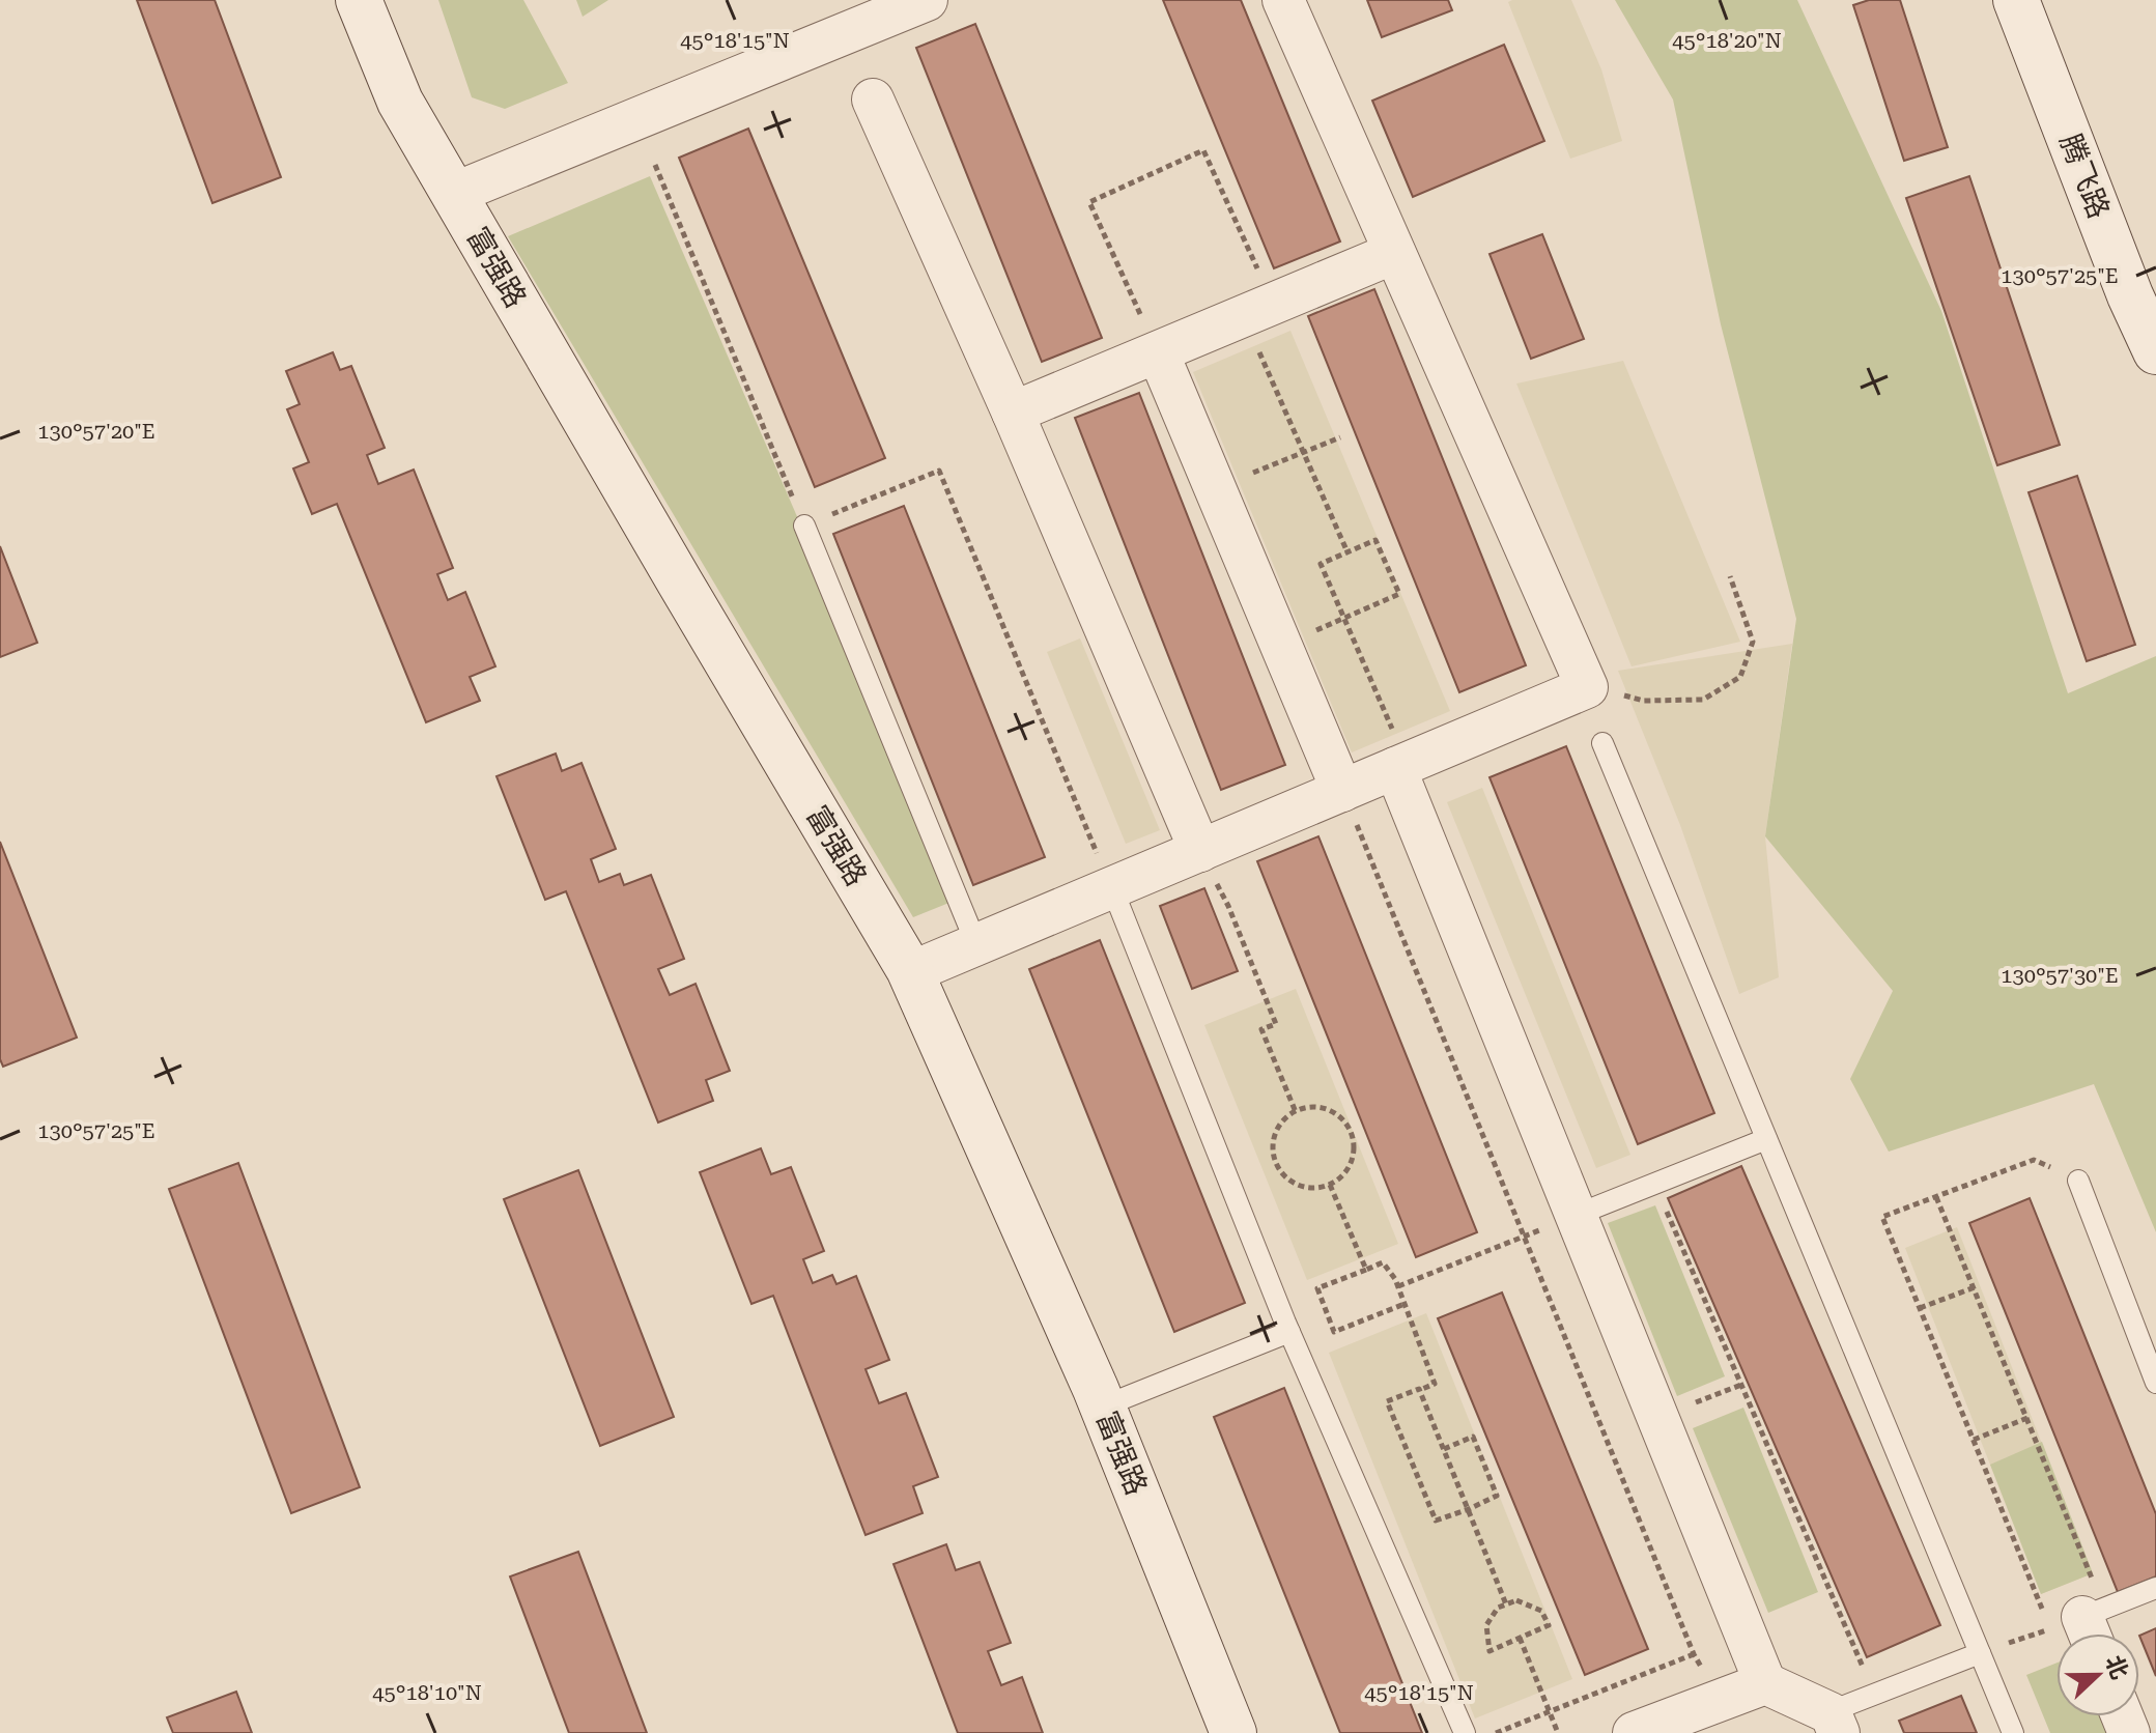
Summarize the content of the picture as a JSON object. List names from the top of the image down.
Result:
{
  "streets": {
    "street": ["腾飞路", "富强路"]
  },
  "north": "right",
  "coordinates": [
    "45°18'15\"N",
    "45°18'20\"N",
    "130°57'25\"E",
    "130°57'20\"E",
    "130°57'30\"E",
    "45°18'10\"N"
  ]
}
